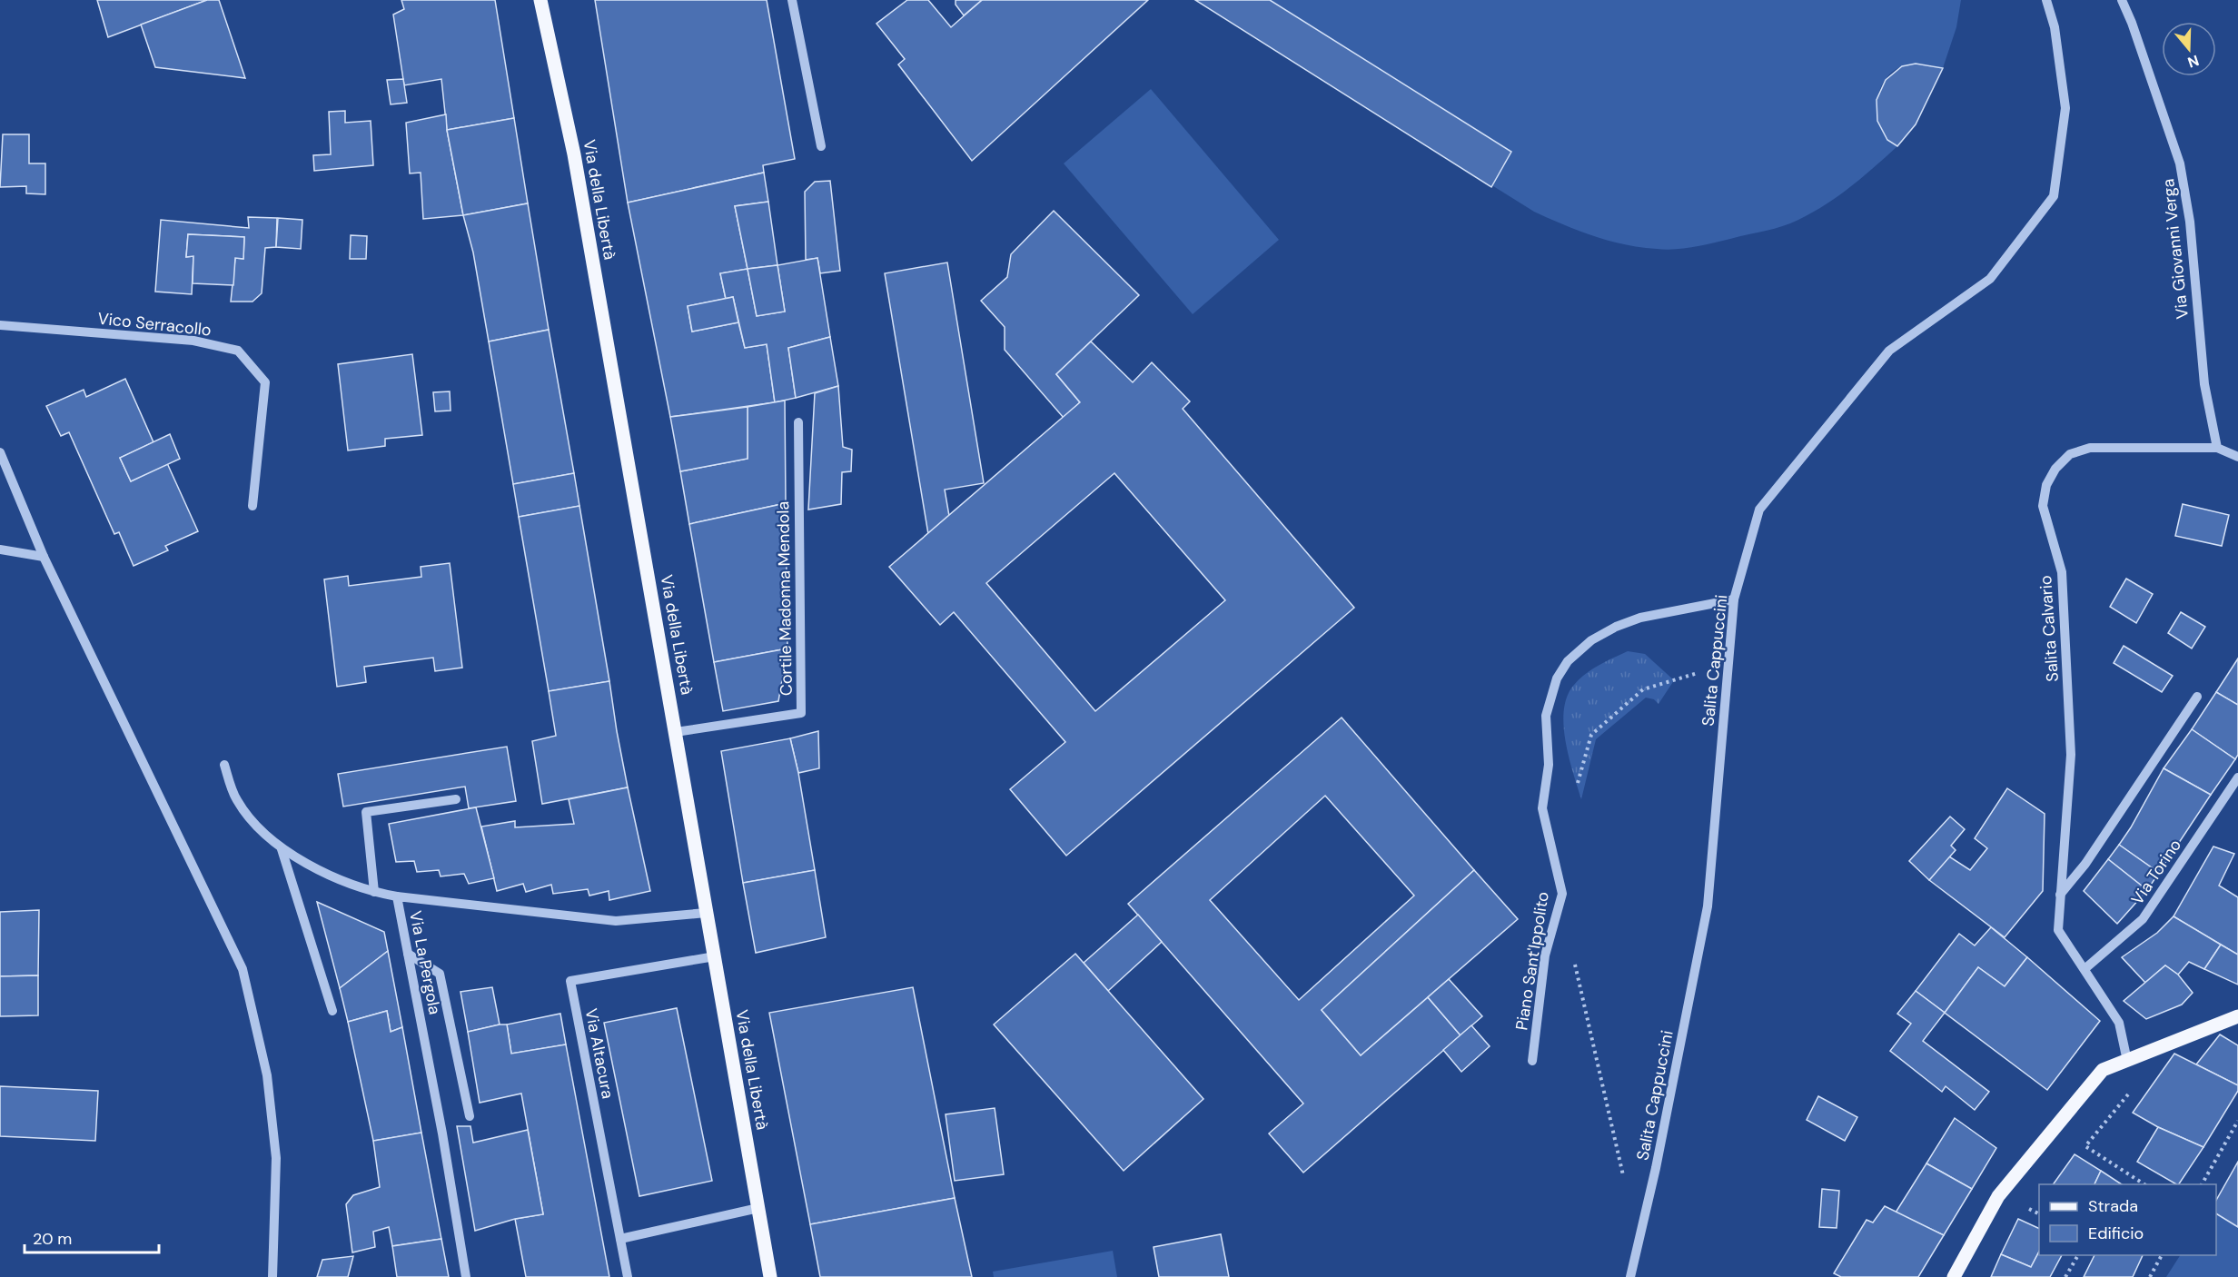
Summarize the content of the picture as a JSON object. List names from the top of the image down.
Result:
{
  "streets": {
    "main road": ["Via della Libertà"],
    "street": [
      "Via Giovanni Verga",
      "Vico Serracollo",
      "Cortile Madonna Mendola",
      "Salita Calvario",
      "Salita Cappuccini",
      "Via Torino",
      "Piano Sant'Ippolito",
      "Via La Pergola",
      "Via Altacura"
    ]
  },
  "crossings": [
    ["Via della Libertà", "Cortile Madonna Mendola"],
    ["Via della Libertà", "Via La Pergola"],
    ["Via della Libertà", "Via Altacura"],
    ["Via Giovanni Verga", "Salita Calvario"],
    ["Salita Calvario", "Via Torino"],
    ["Salita Cappuccini", "Piano Sant'Ippolito"]
  ],
  "legend": ["Strada", "Edificio"],
  "scale_bar": "20 m",
  "north": "bottom"
}
